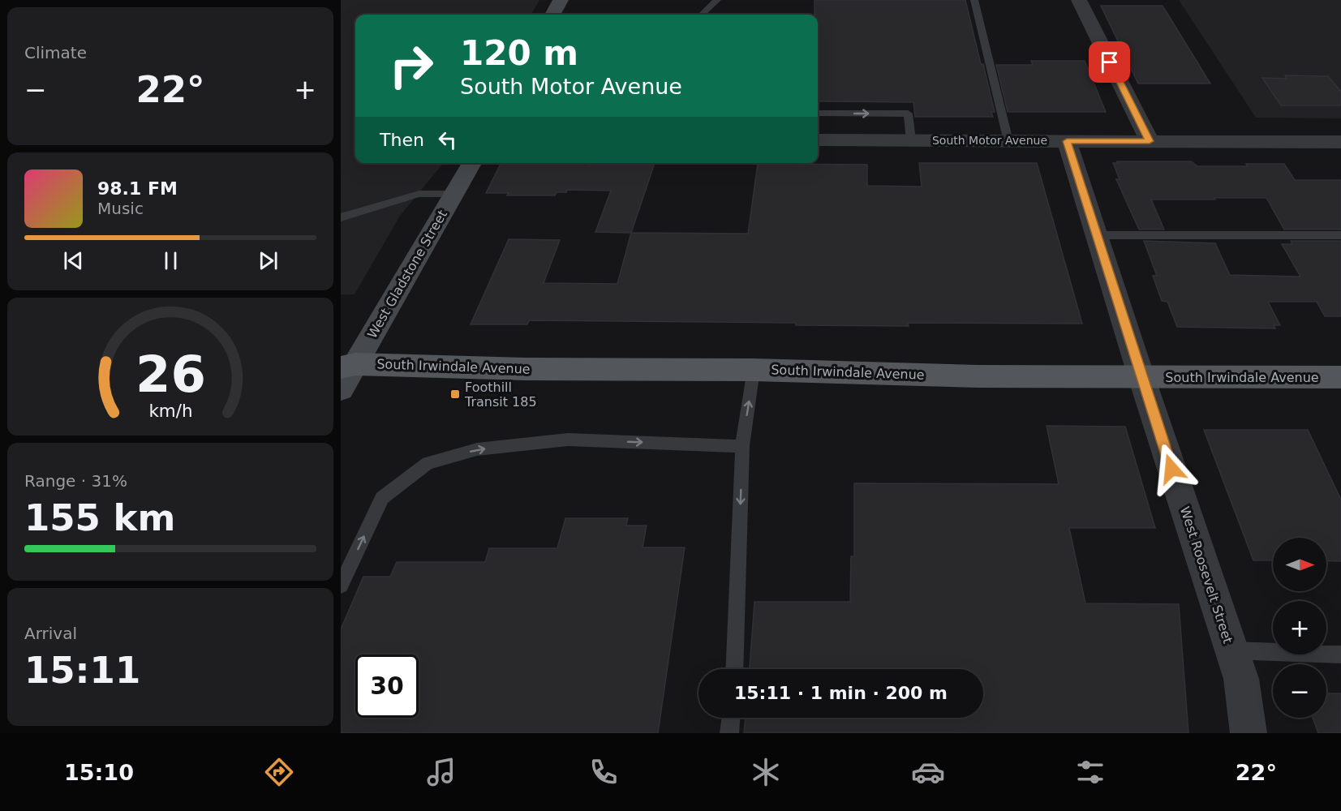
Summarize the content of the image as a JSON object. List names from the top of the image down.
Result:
{
  "streets": {
    "main road": ["South Irwindale Avenue"],
    "street": ["South Motor Avenue", "West Gladstone Street", "West Roosevelt Street"]
  },
  "crossings": [
    ["South Motor Avenue", "West Roosevelt Street"],
    ["West Gladstone Street", "South Irwindale Avenue"],
    ["South Irwindale Avenue", "West Roosevelt Street"]
  ],
  "places": {
    "transit": ["Foothill Transit 185"]
  },
  "north": "right",
  "page": {
    "tile": [
      "Climate",
      ["Range · 31%", "155 km"],
      ["Arrival", "15:11"]
    ],
    "turn": ["120 m", "South Motor Avenue"],
    "heat": ["−", "22°", "+"],
    "then": "Then",
    "song": ["98.1 FM", "Music"],
    "map_buttons": ["+", "−"],
    "limit": "30",
    "trip": "15:11 · 1 min · 200 m",
    "tabs": ["15:10", "22°"],
    "gauge": ["26", "km/h"]
  }
}
